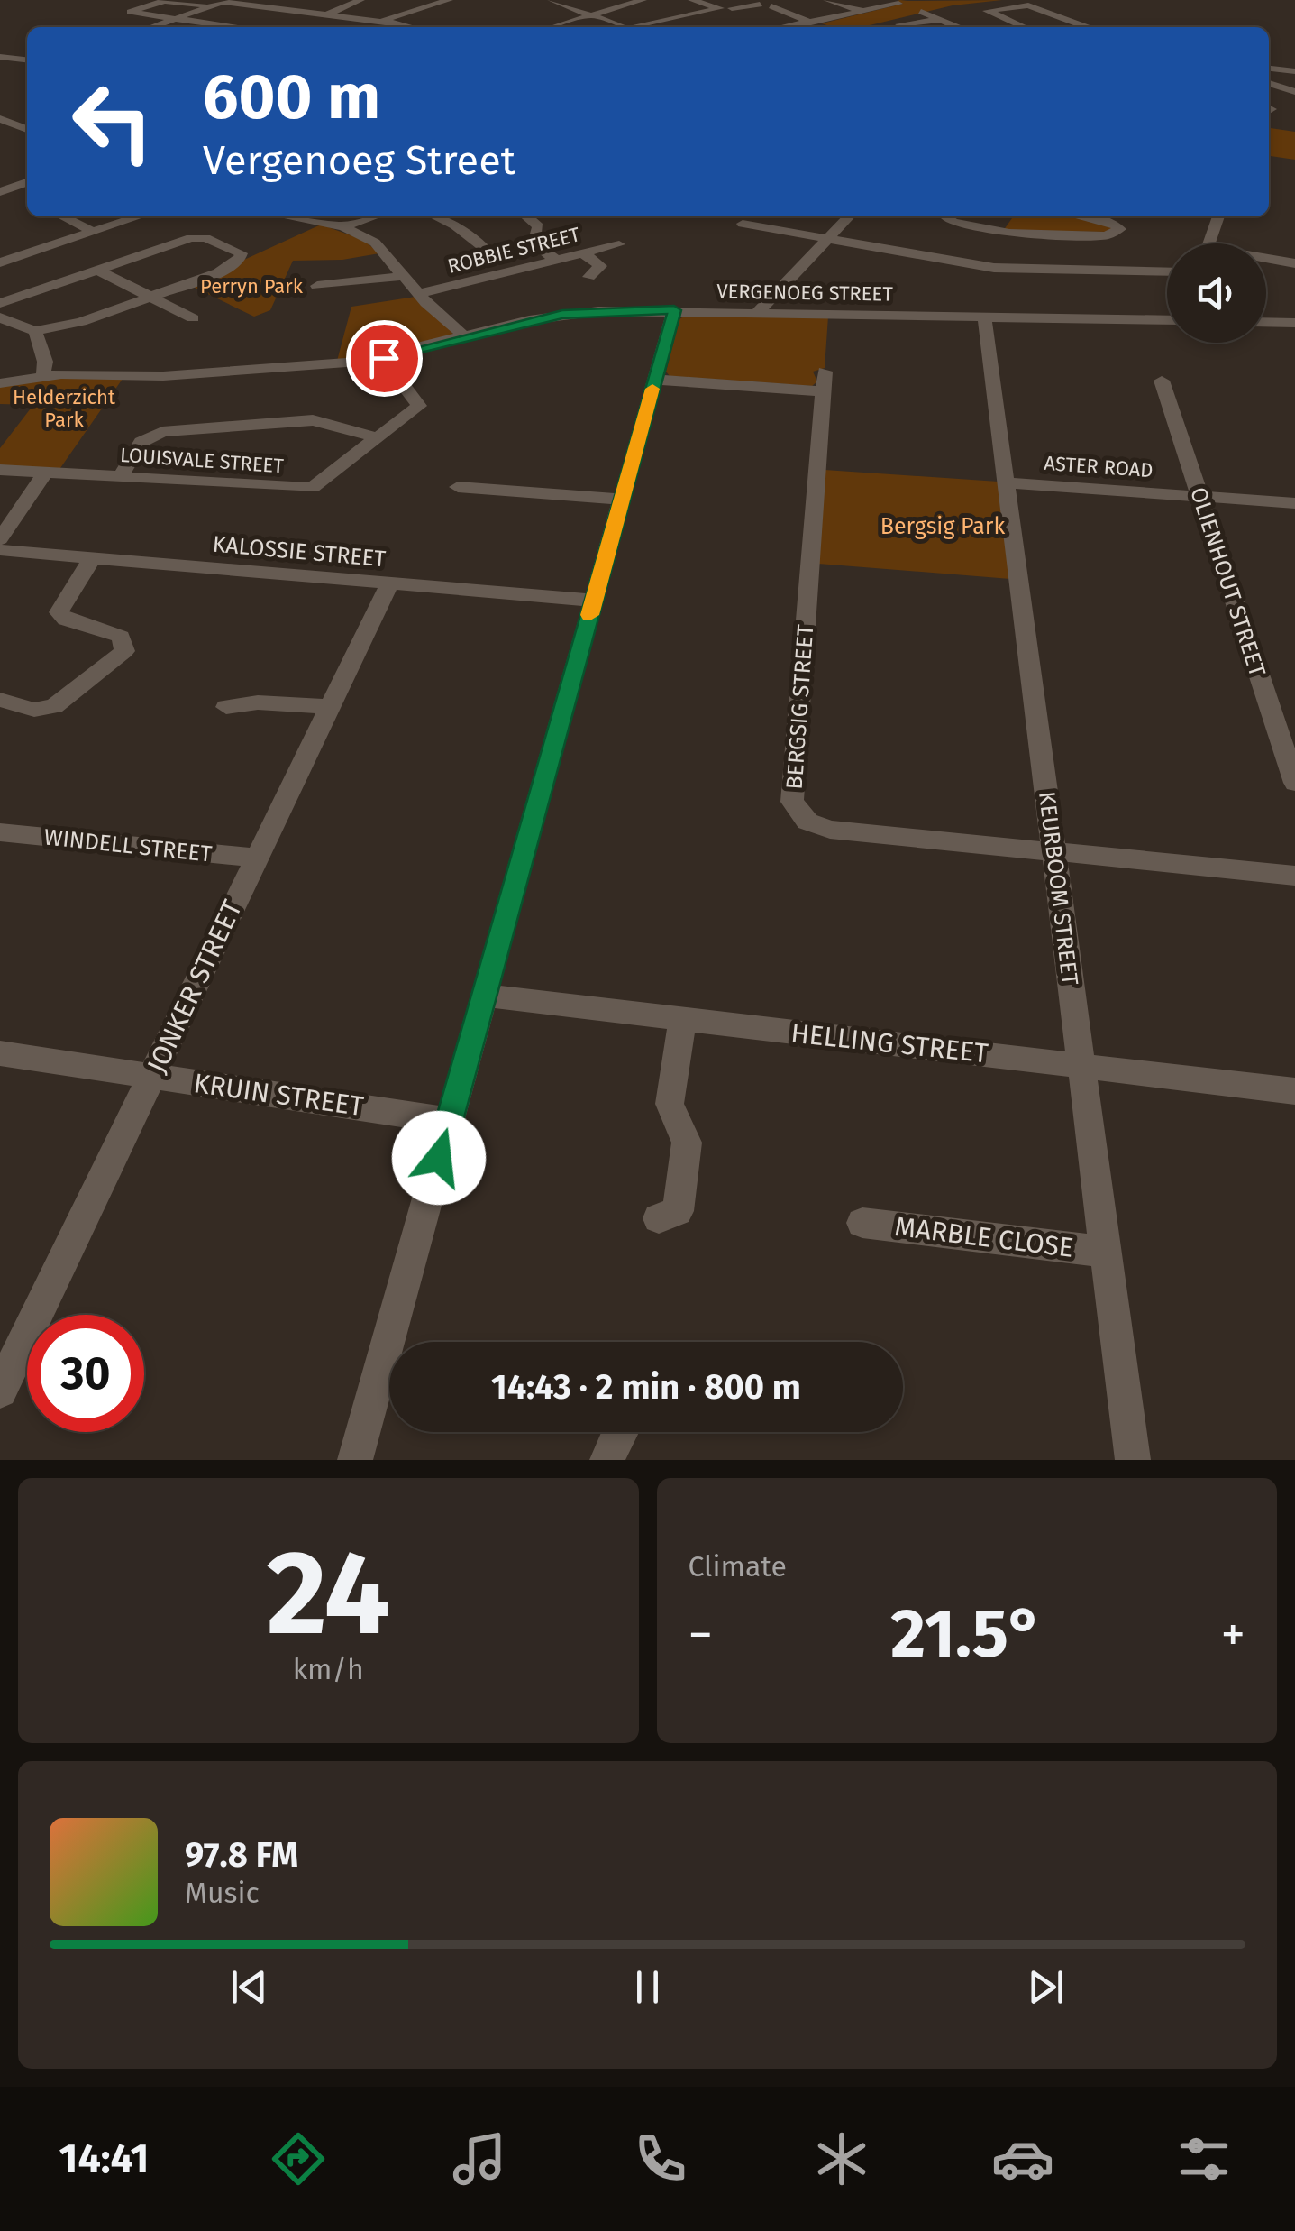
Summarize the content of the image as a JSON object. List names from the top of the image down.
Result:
{
  "streets": {
    "street": [
      "ROBBIE STREET",
      "VERGENOEG STREET",
      "LOUISVALE STREET",
      "ASTER ROAD",
      "KALOSSIE STREET",
      "OLIENHOUT STREET",
      "BERGSIG STREET",
      "WINDELL STREET",
      "KEURBOOM STREET",
      "JONKER STREET",
      "HELLING STREET",
      "KRUIN STREET",
      "MARBLE CLOSE"
    ]
  },
  "crossings": [
    ["VERGENOEG STREET", "LOUISVALE STREET"],
    ["VERGENOEG STREET", "KEURBOOM STREET"],
    ["ASTER ROAD", "OLIENHOUT STREET"],
    ["ASTER ROAD", "KEURBOOM STREET"],
    ["KALOSSIE STREET", "JONKER STREET"],
    ["BERGSIG STREET", "KEURBOOM STREET"],
    ["WINDELL STREET", "JONKER STREET"],
    ["KEURBOOM STREET", "HELLING STREET"],
    ["KEURBOOM STREET", "MARBLE CLOSE"],
    ["JONKER STREET", "KRUIN STREET"]
  ],
  "parks": ["Perryn Park", "Helderzicht Park", "Bergsig Park"],
  "page": {
    "turn": ["600 m", "Vergenoeg Street"],
    "limit": "30",
    "trip": "14:43 · 2 min · 800 m",
    "tile": [
      ["24", "km/h"],
      "Climate"
    ],
    "heat": ["−", "21.5°", "+"],
    "song": ["97.8 FM", "Music"],
    "tabs": "14:41"
  }
}
